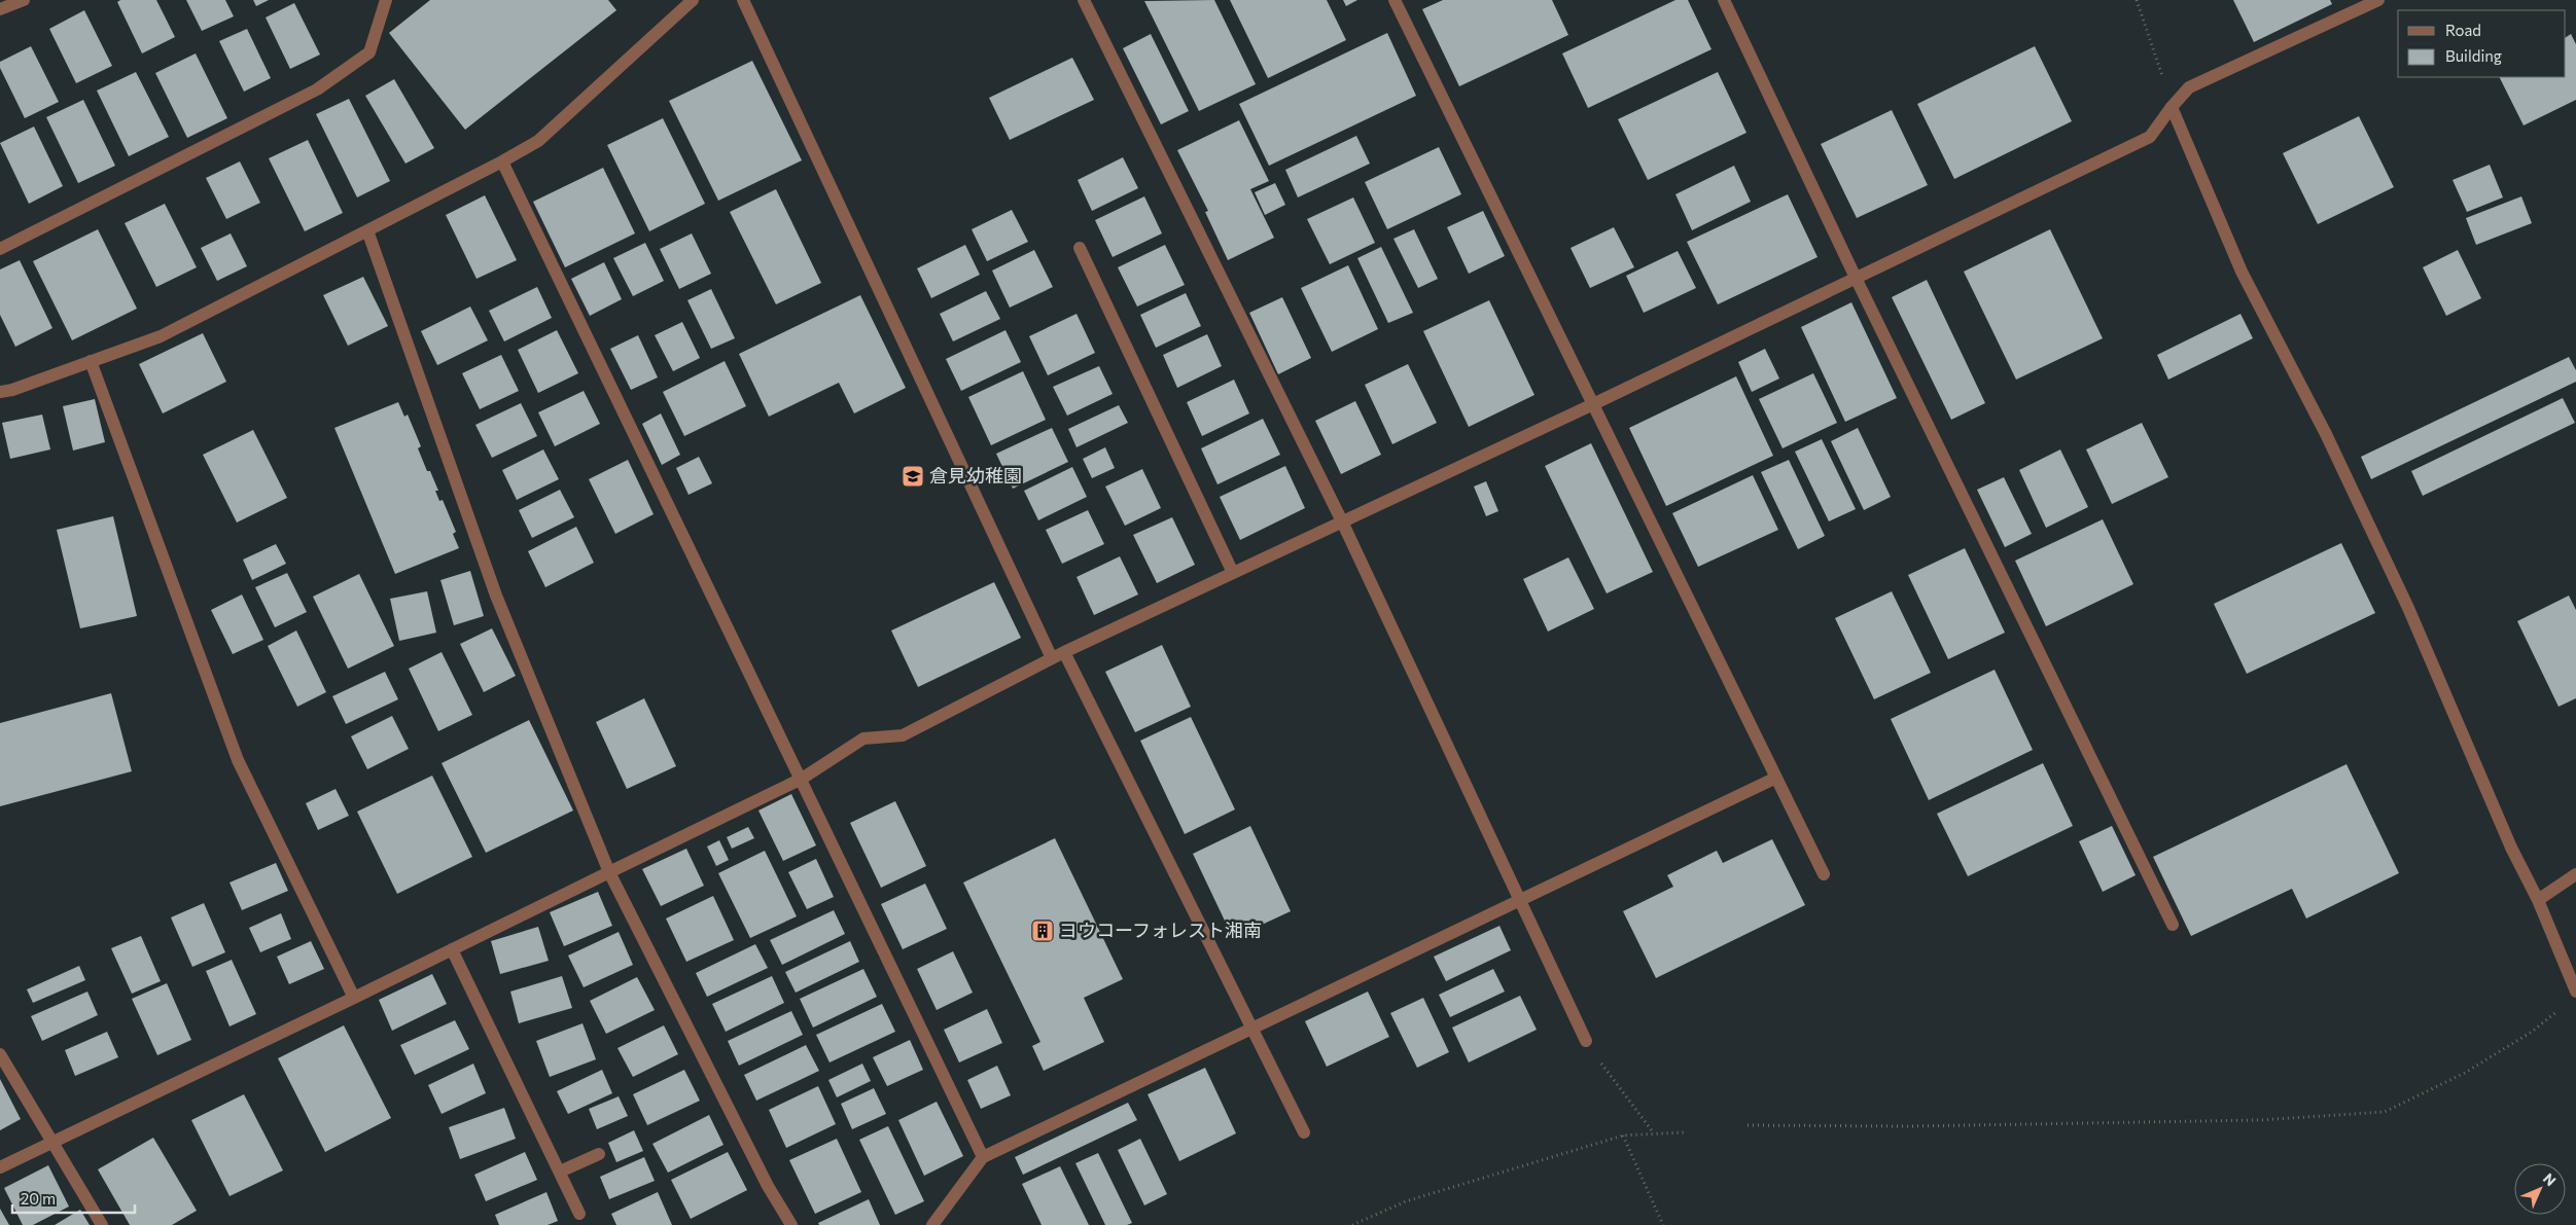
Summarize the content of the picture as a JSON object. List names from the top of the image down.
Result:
{
  "places": {
    "school or university": ["倉見幼稚園"],
    "building": ["ヨウコーフォレスト湘南"]
  },
  "legend": ["Road", "Building"],
  "scale_bar": "20 m",
  "north": "top right"
}
